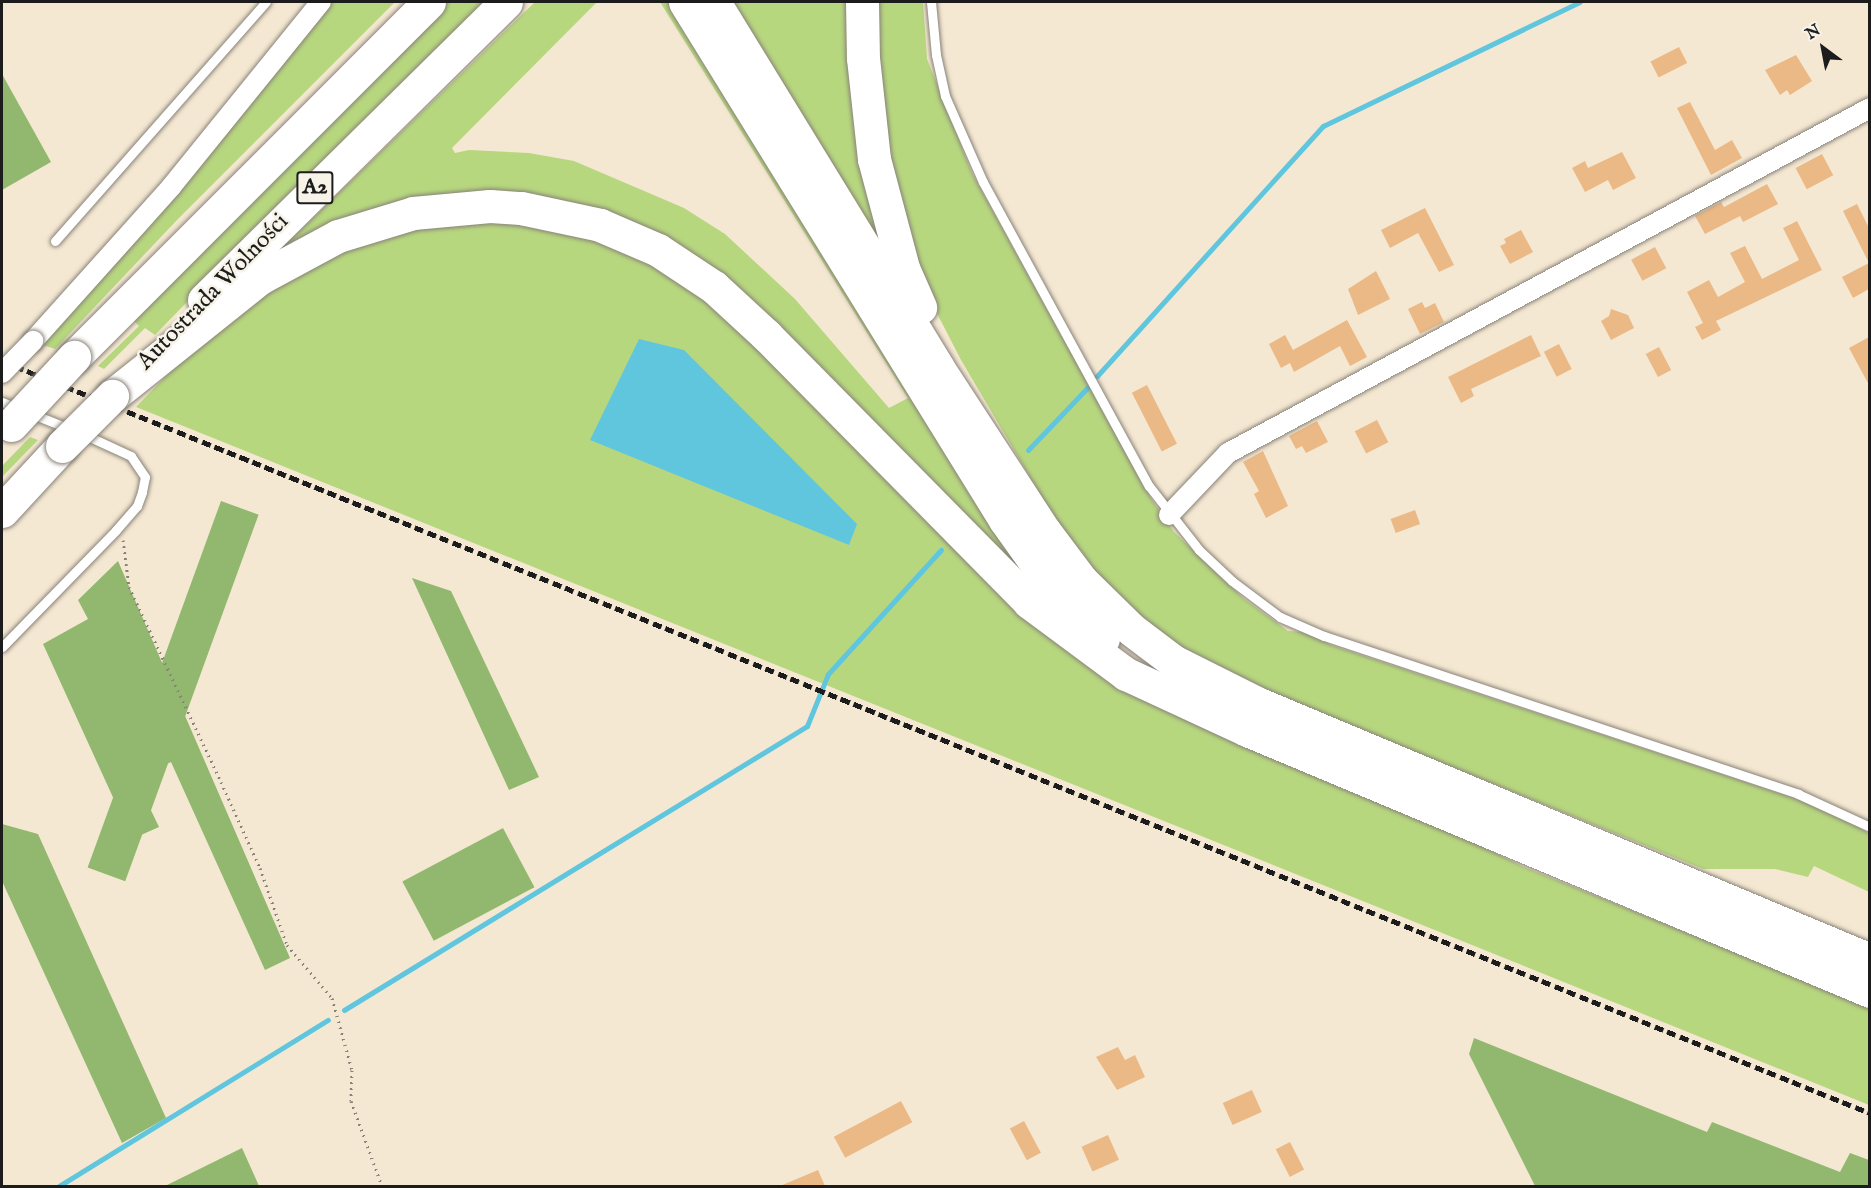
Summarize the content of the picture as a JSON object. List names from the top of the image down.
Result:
{
  "streets": {
    "highway": ["A2", "Autostrada Wolności"]
  },
  "north": "top left"
}
